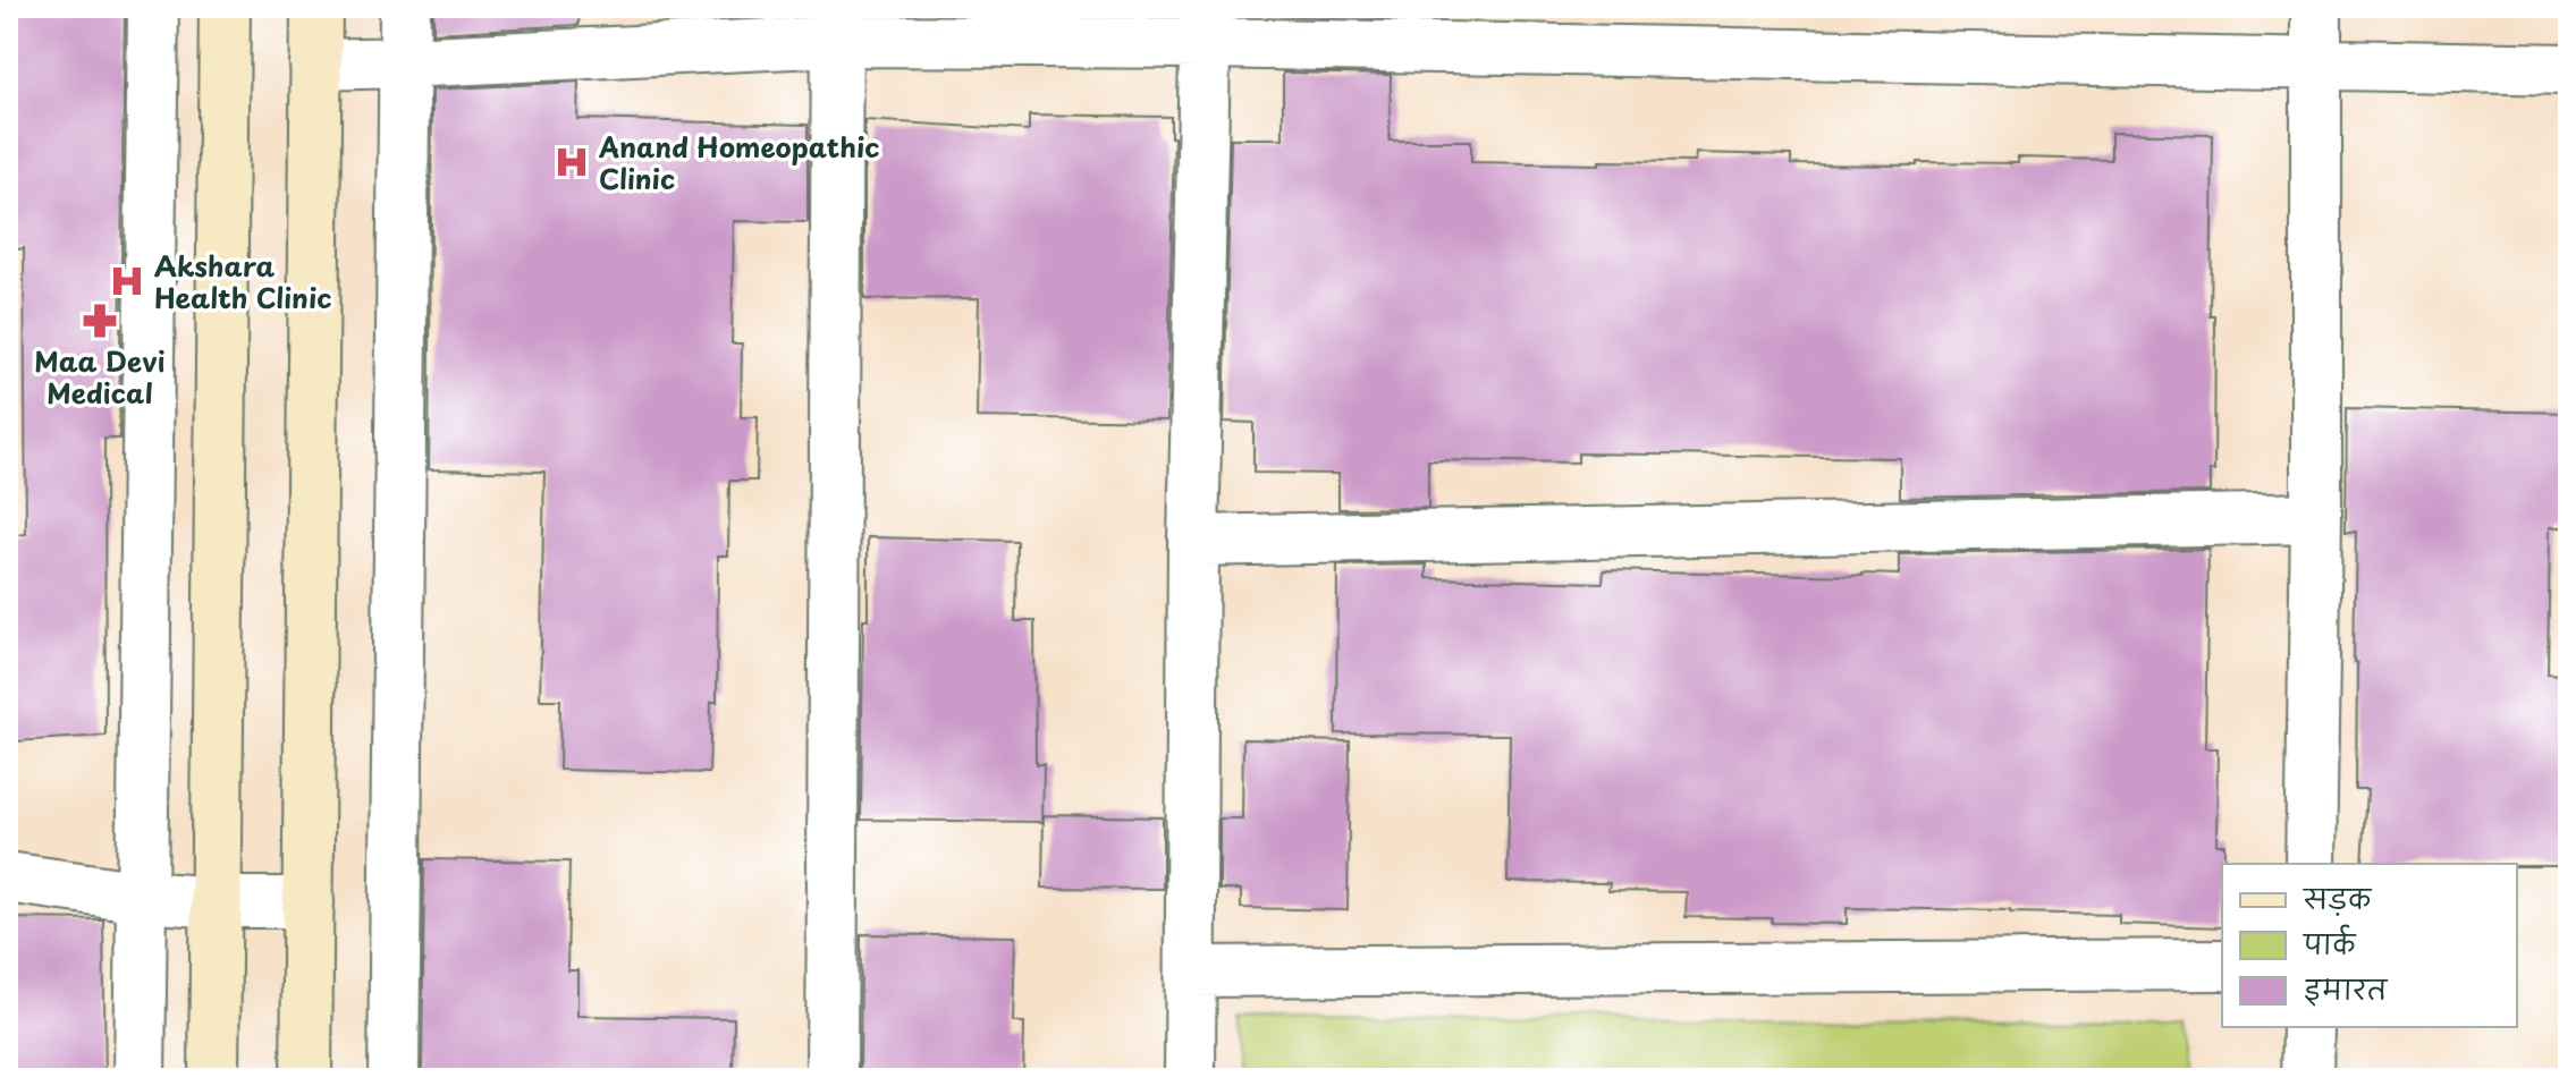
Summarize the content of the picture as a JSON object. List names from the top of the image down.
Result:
{
  "places": {
    "hospital": ["Anand Homeopathic Clinic", "Akshara Health Clinic"],
    "pharmacy": ["Maa Devi Medical"]
  },
  "legend": ["सड़क", "पार्क", "इमारत"]
}
